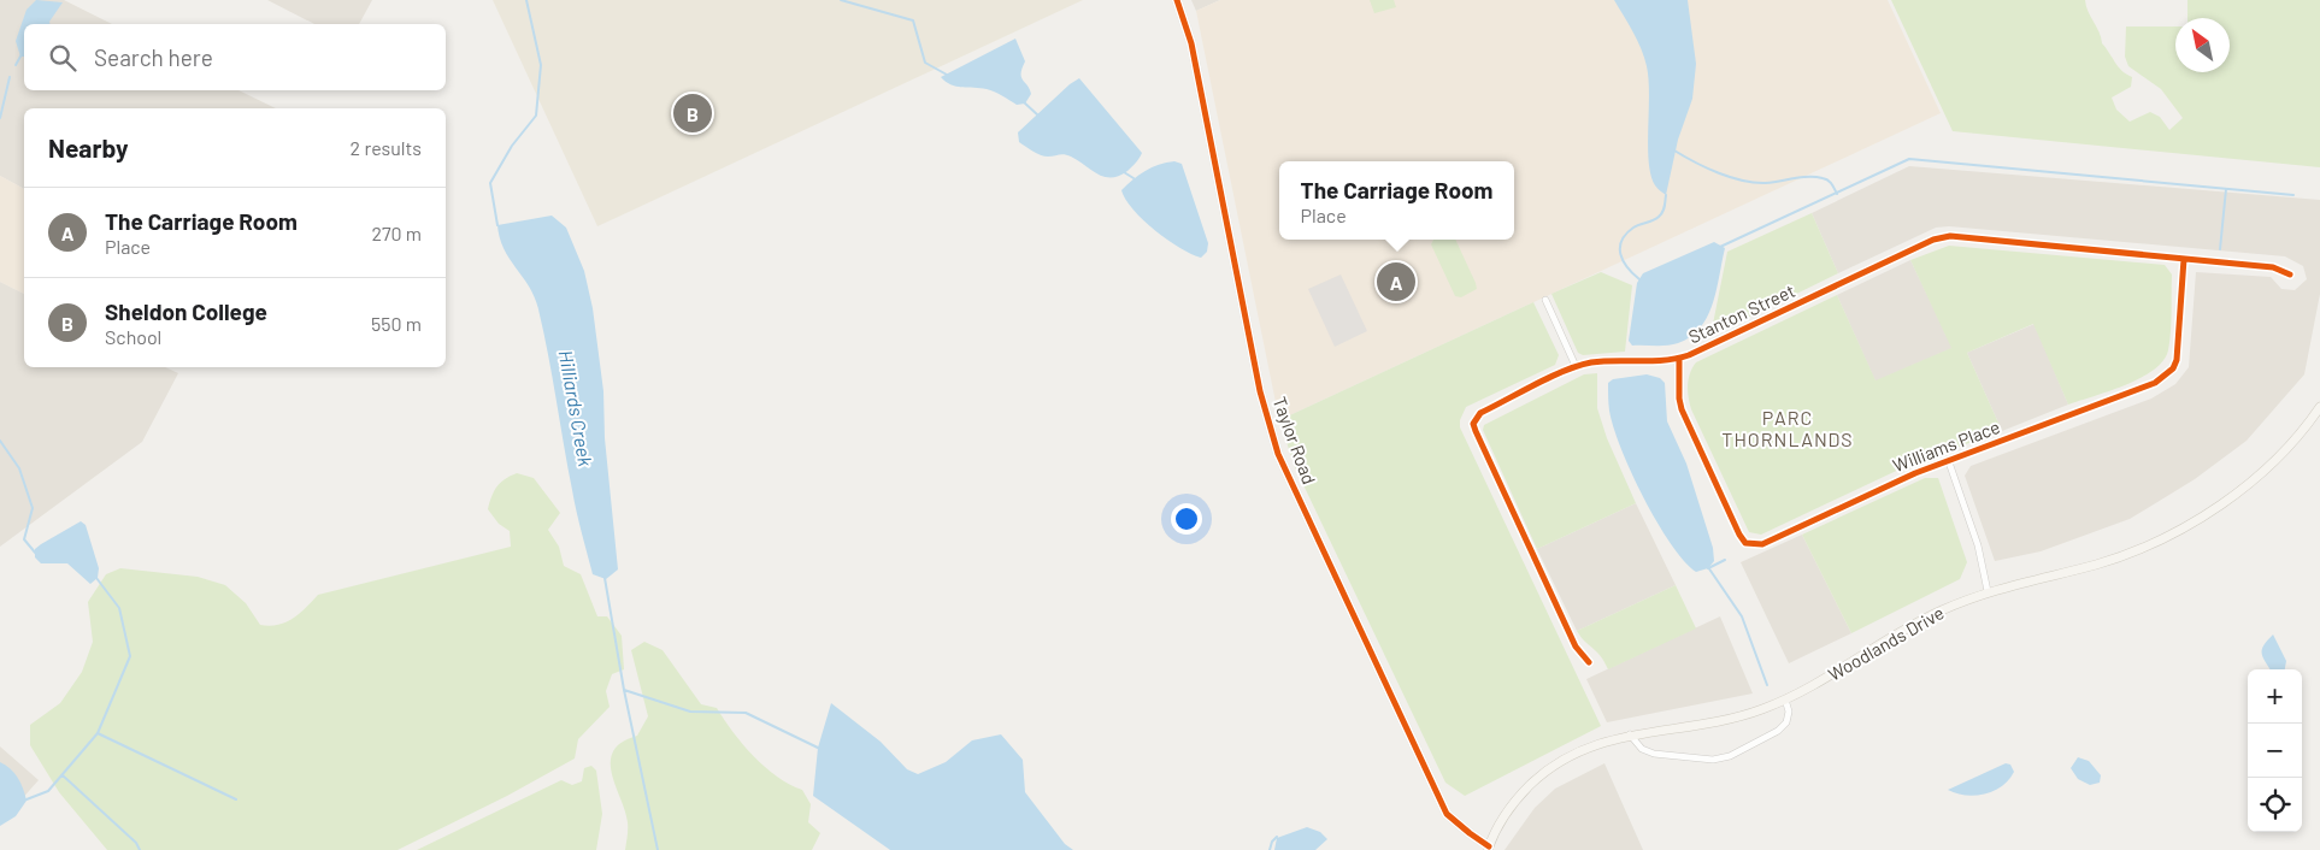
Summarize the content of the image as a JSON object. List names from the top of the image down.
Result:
{
  "streets": {
    "main road": ["Woodlands Drive"],
    "street": ["Stanton Street", "Taylor Road", "Williams Place"]
  },
  "crossings": [
    ["Stanton Street", "Williams Place"],
    ["Taylor Road", "Woodlands Drive"],
    ["Williams Place", "Woodlands Drive"]
  ],
  "districts": ["PARC THORNLANDS"],
  "water": ["Hilliards Creek"],
  "north": "top left",
  "page": {
    "search": "Search here",
    "pins": ["B", "A"],
    "heading": ["Nearby", "2 results"],
    "popup": ["The Carriage Room", "Place"],
    "list": [
      {
        "mark": "A",
        "name": "The Carriage Room",
        "note": "Place",
        "value": "270 m"
      },
      {
        "mark": "B",
        "name": "Sheldon College",
        "note": "School",
        "value": "550 m"
      }
    ],
    "map_buttons": ["+", "−"]
  }
}
